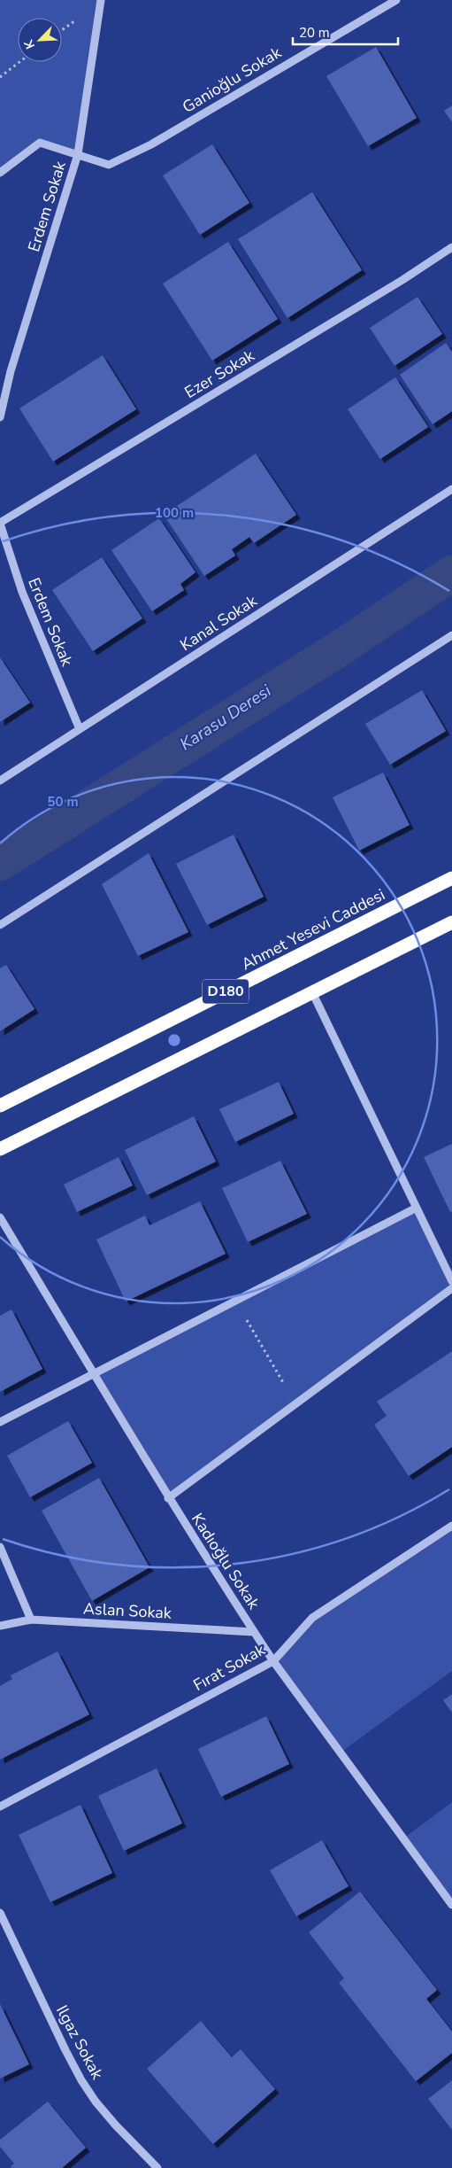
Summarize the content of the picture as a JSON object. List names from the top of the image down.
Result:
{
  "streets": {
    "highway": ["Ahmet Yesevi Caddesi", "D180"],
    "street": [
      "Ganioğlu Sokak",
      "Erdem Sokak",
      "Ezer Sokak",
      "Kanal Sokak",
      "Kadıoğlu Sokak",
      "Aslan Sokak",
      "Fırat Sokak",
      "Ilgaz Sokak"
    ]
  },
  "crossings": [
    ["Ganioğlu Sokak", "Erdem Sokak"],
    ["Erdem Sokak", "Ezer Sokak"],
    ["Erdem Sokak", "Kanal Sokak"],
    ["Kadıoğlu Sokak", "Aslan Sokak"],
    ["Kadıoğlu Sokak", "Fırat Sokak"]
  ],
  "water": ["Karasu Deresi"],
  "scale_bar": "20 m",
  "north": "bottom left",
  "rings": ["100 m", "50 m"]
}
